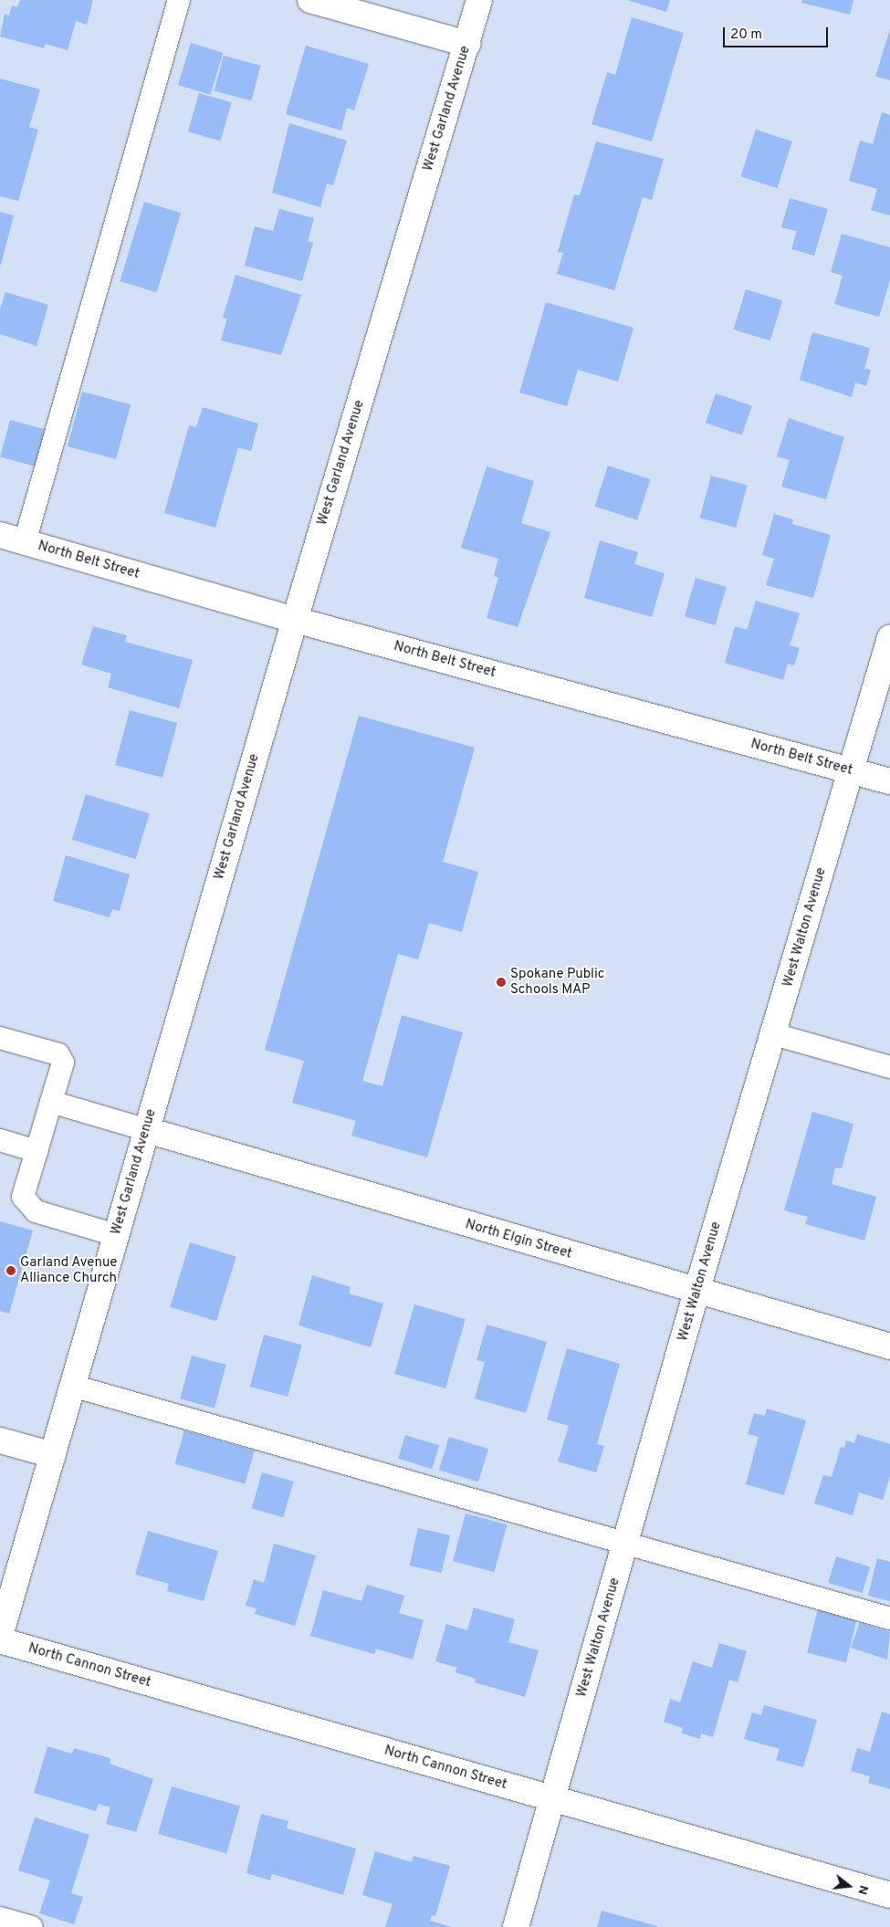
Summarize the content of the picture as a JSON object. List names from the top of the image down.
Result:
{
  "streets": {
    "street": [
      "West Garland Avenue",
      "North Belt Street",
      "West Walton Avenue",
      "North Elgin Street",
      "North Cannon Street"
    ]
  },
  "crossings": [
    ["West Garland Avenue", "North Belt Street"],
    ["West Garland Avenue", "North Elgin Street"],
    ["North Belt Street", "West Walton Avenue"],
    ["West Walton Avenue", "North Elgin Street"],
    ["West Walton Avenue", "North Cannon Street"]
  ],
  "places": ["Spokane Public Schools MAP", "Garland Avenue Alliance Church"],
  "scale_bar": "20 m",
  "north": "right"
}
